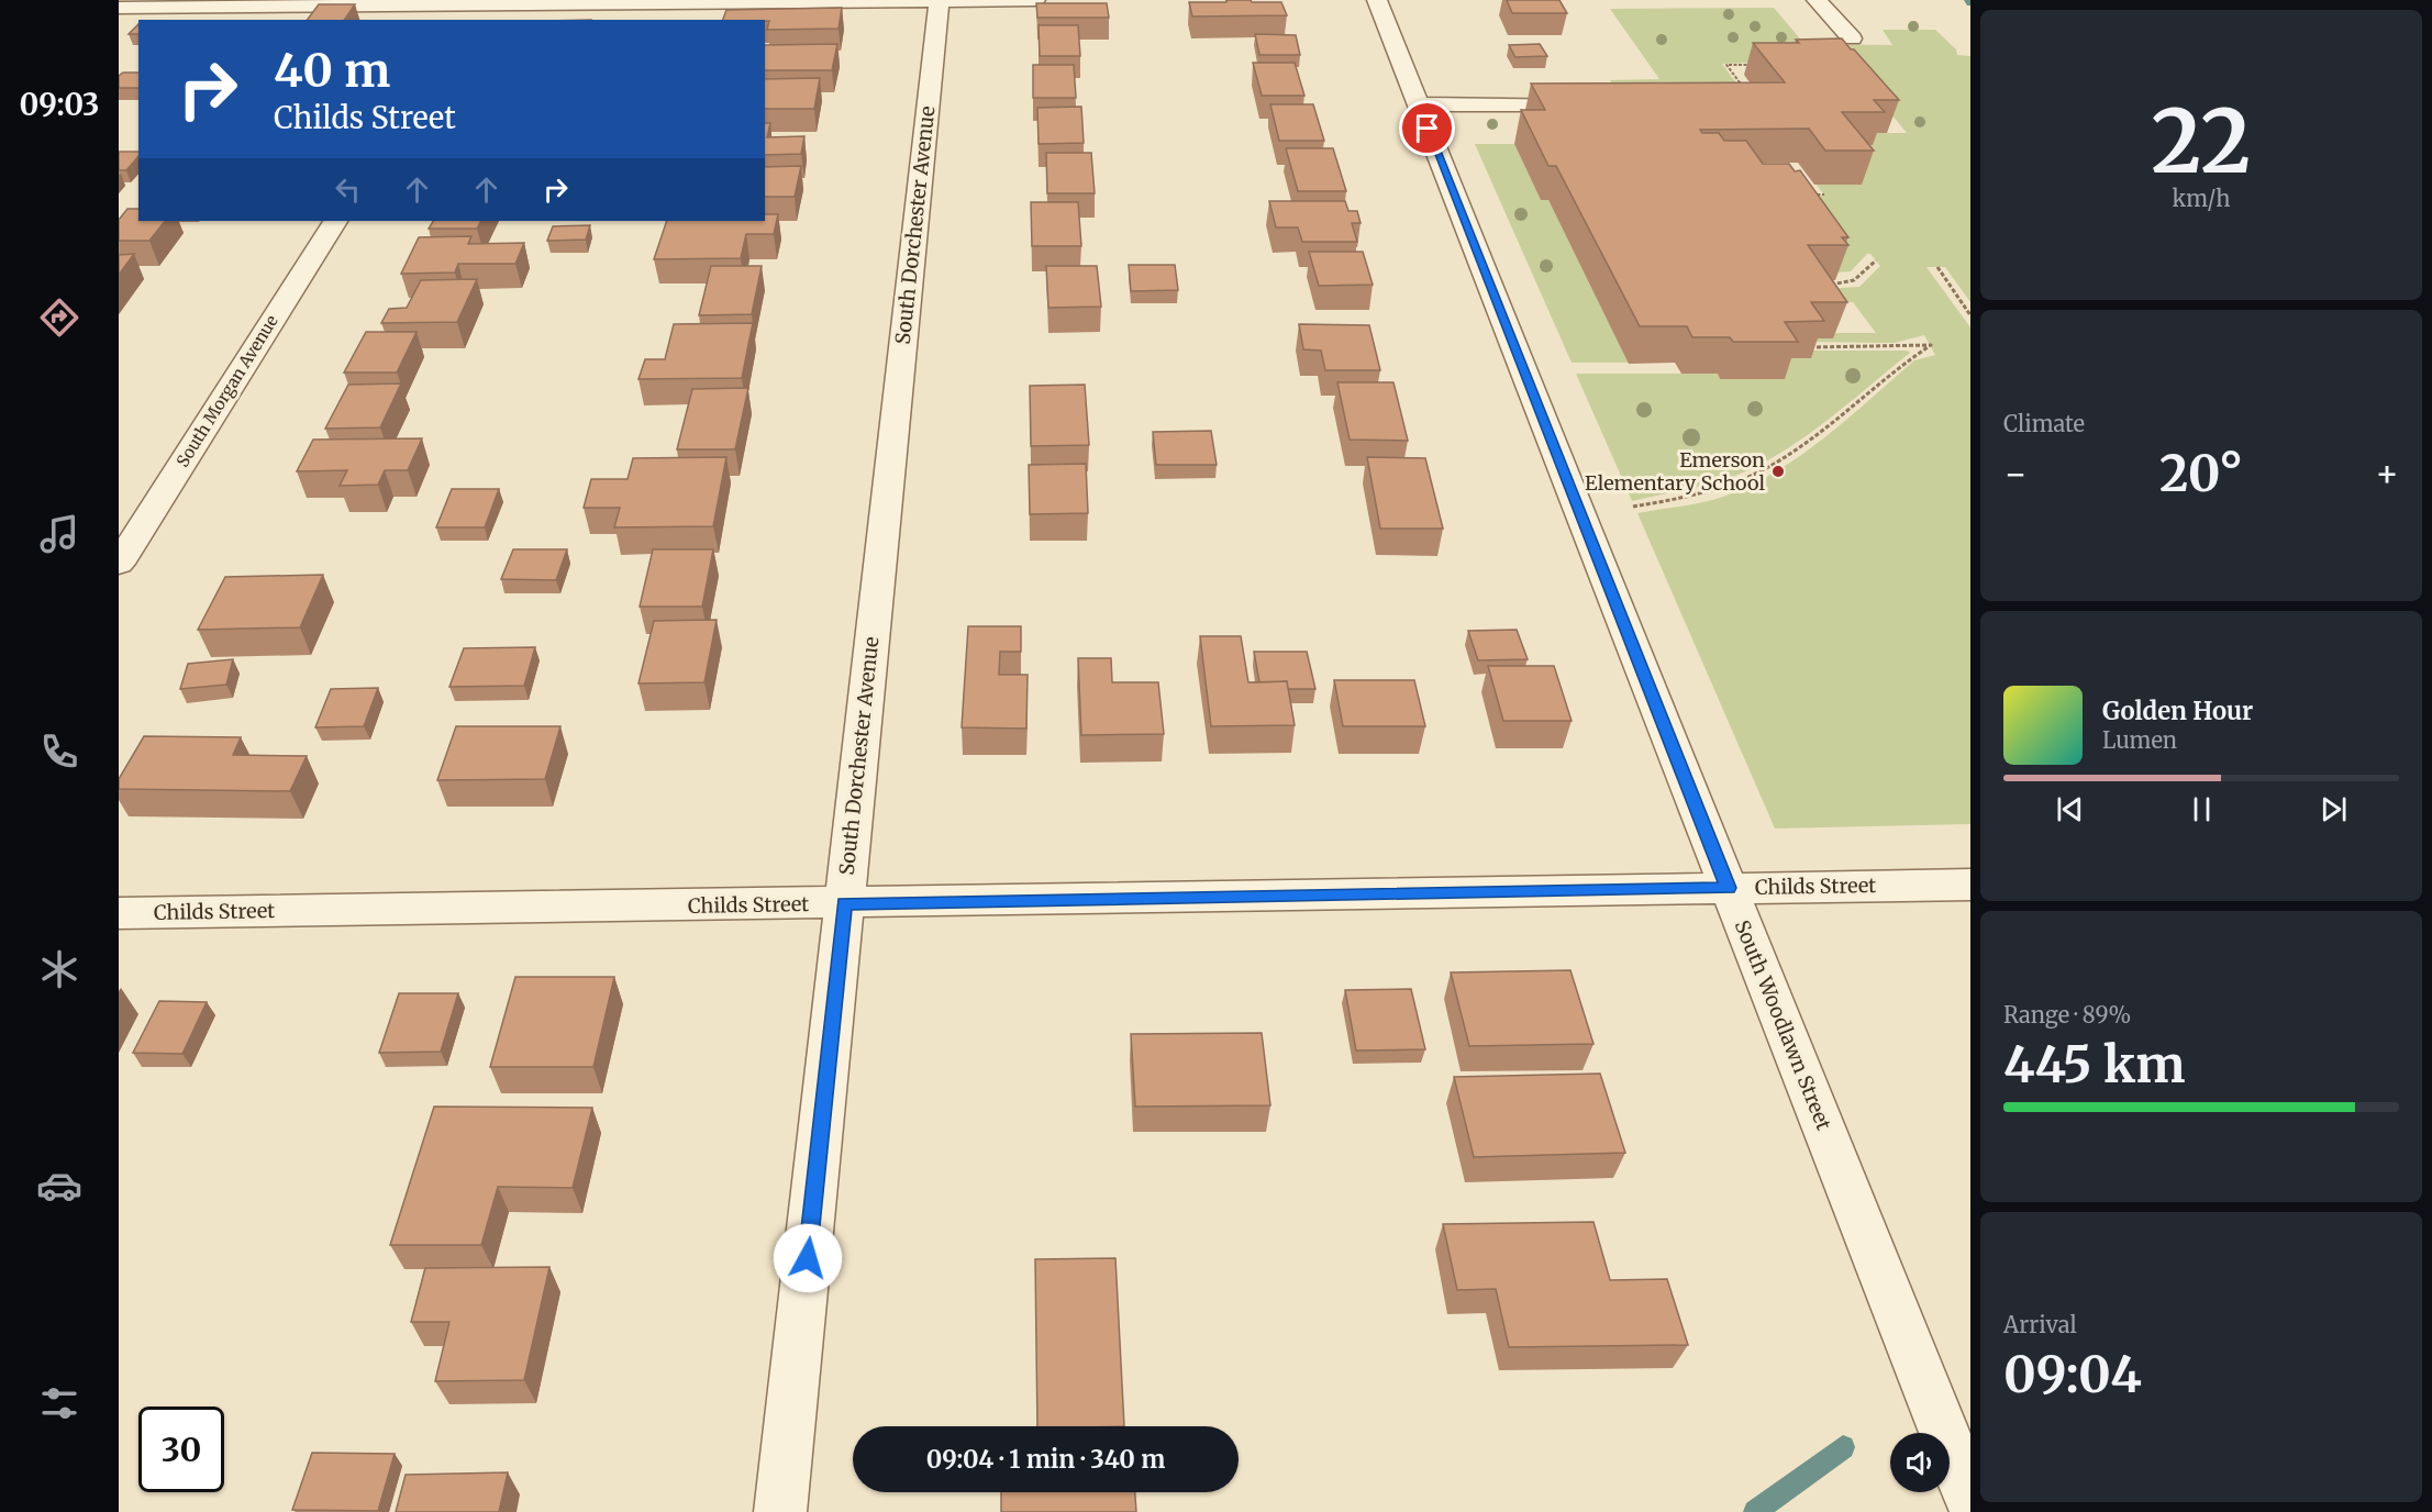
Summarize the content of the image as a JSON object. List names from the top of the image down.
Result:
{
  "streets": {
    "street": [
      "South Dorchester Avenue",
      "South Morgan Avenue",
      "Childs Street",
      "South Woodlawn Street"
    ]
  },
  "crossings": [
    ["South Dorchester Avenue", "Childs Street"],
    ["Childs Street", "South Woodlawn Street"]
  ],
  "places": ["Emerson Elementary School"],
  "page": {
    "tabs": "09:03",
    "tile": [
      ["22", "km/h"],
      "Climate",
      ["Range · 89%", "445 km"],
      ["Arrival", "09:04"]
    ],
    "turn": ["40 m", "Childs Street"],
    "heat": ["−", "20°", "+"],
    "song": ["Golden Hour", "Lumen"],
    "limit": "30",
    "trip": "09:04 · 1 min · 340 m"
  }
}
